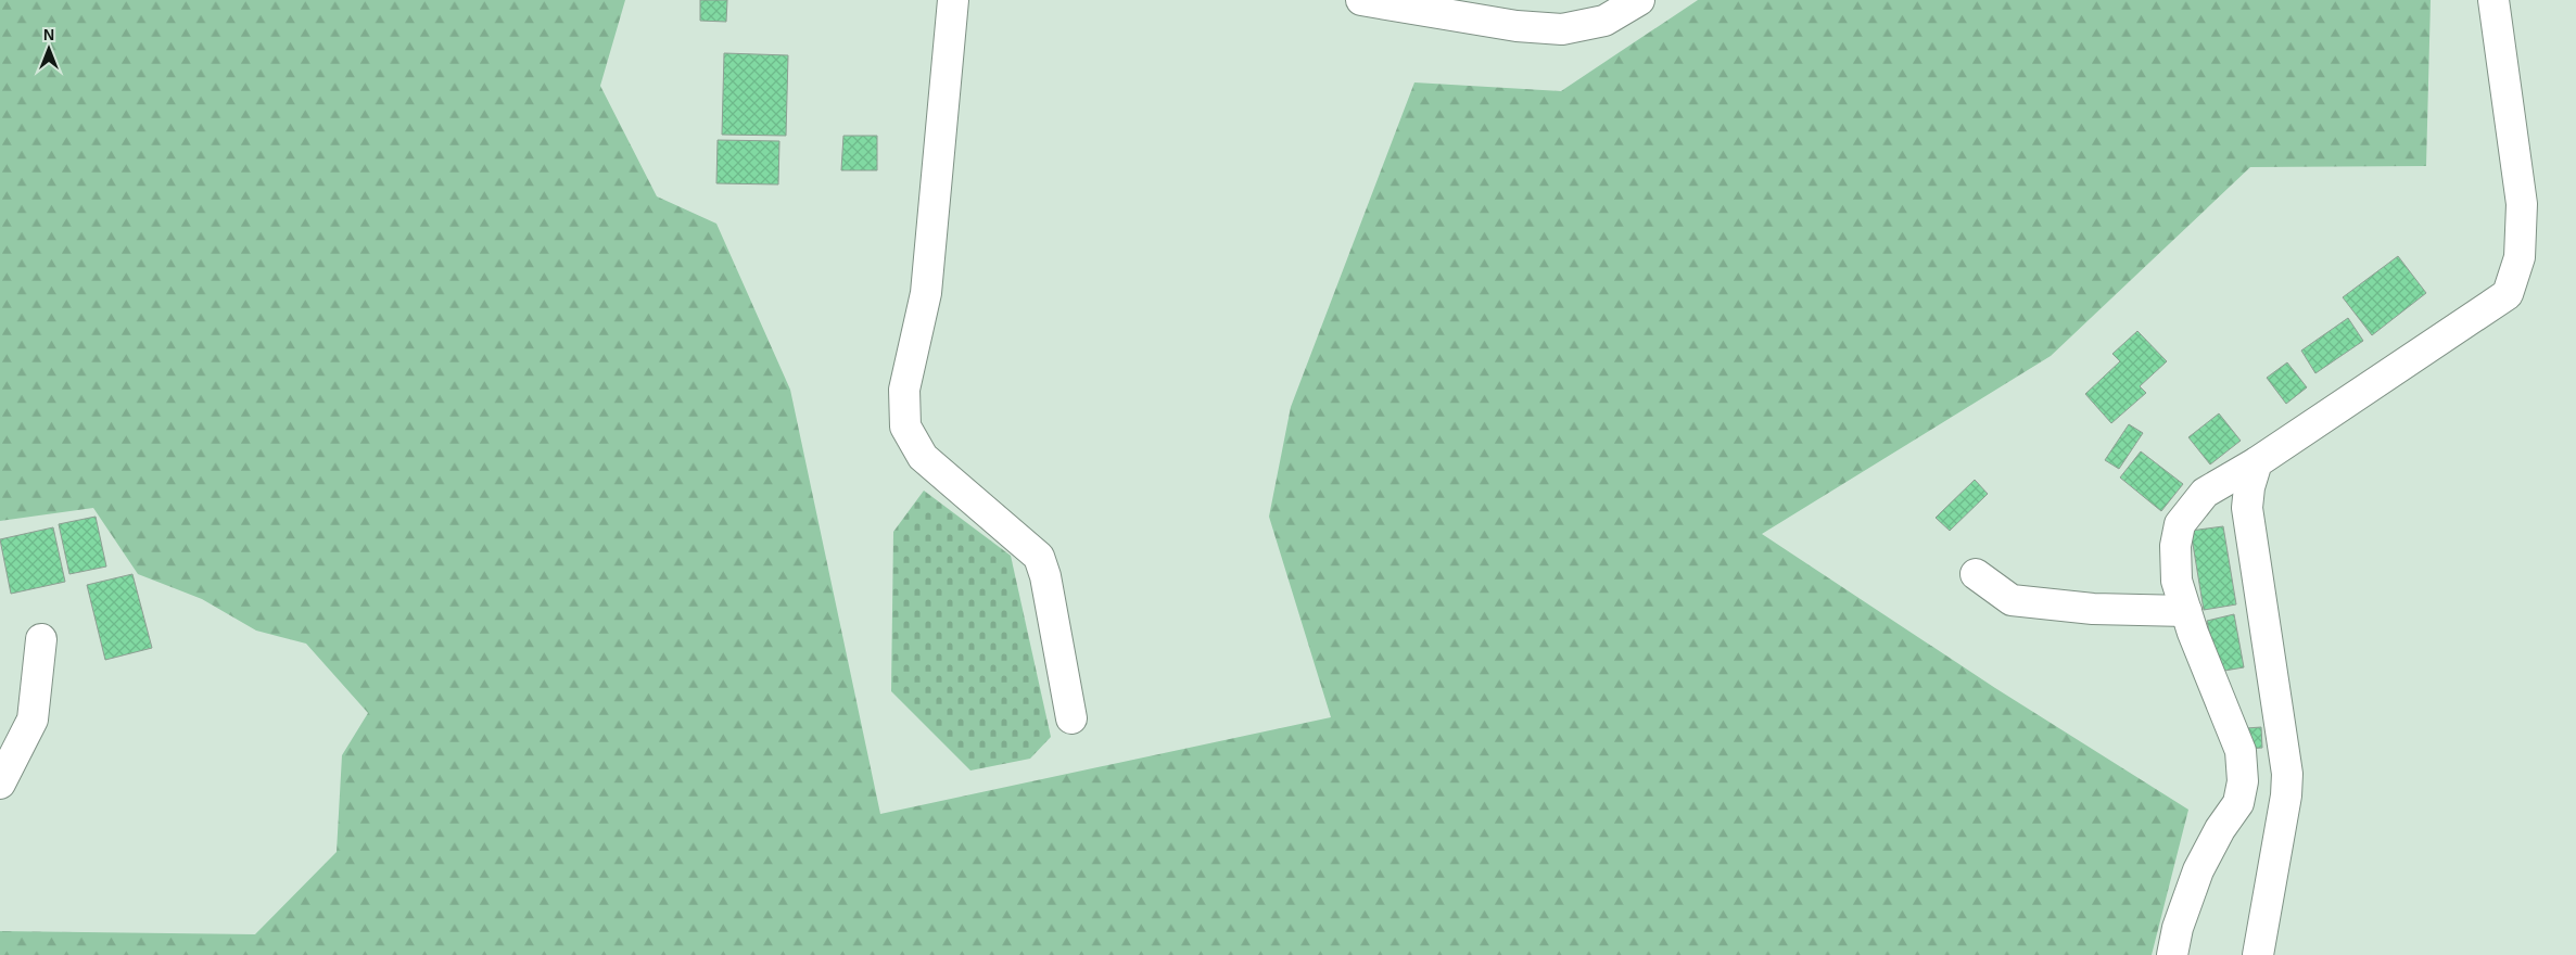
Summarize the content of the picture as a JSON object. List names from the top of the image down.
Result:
{
  "north": "top"
}
